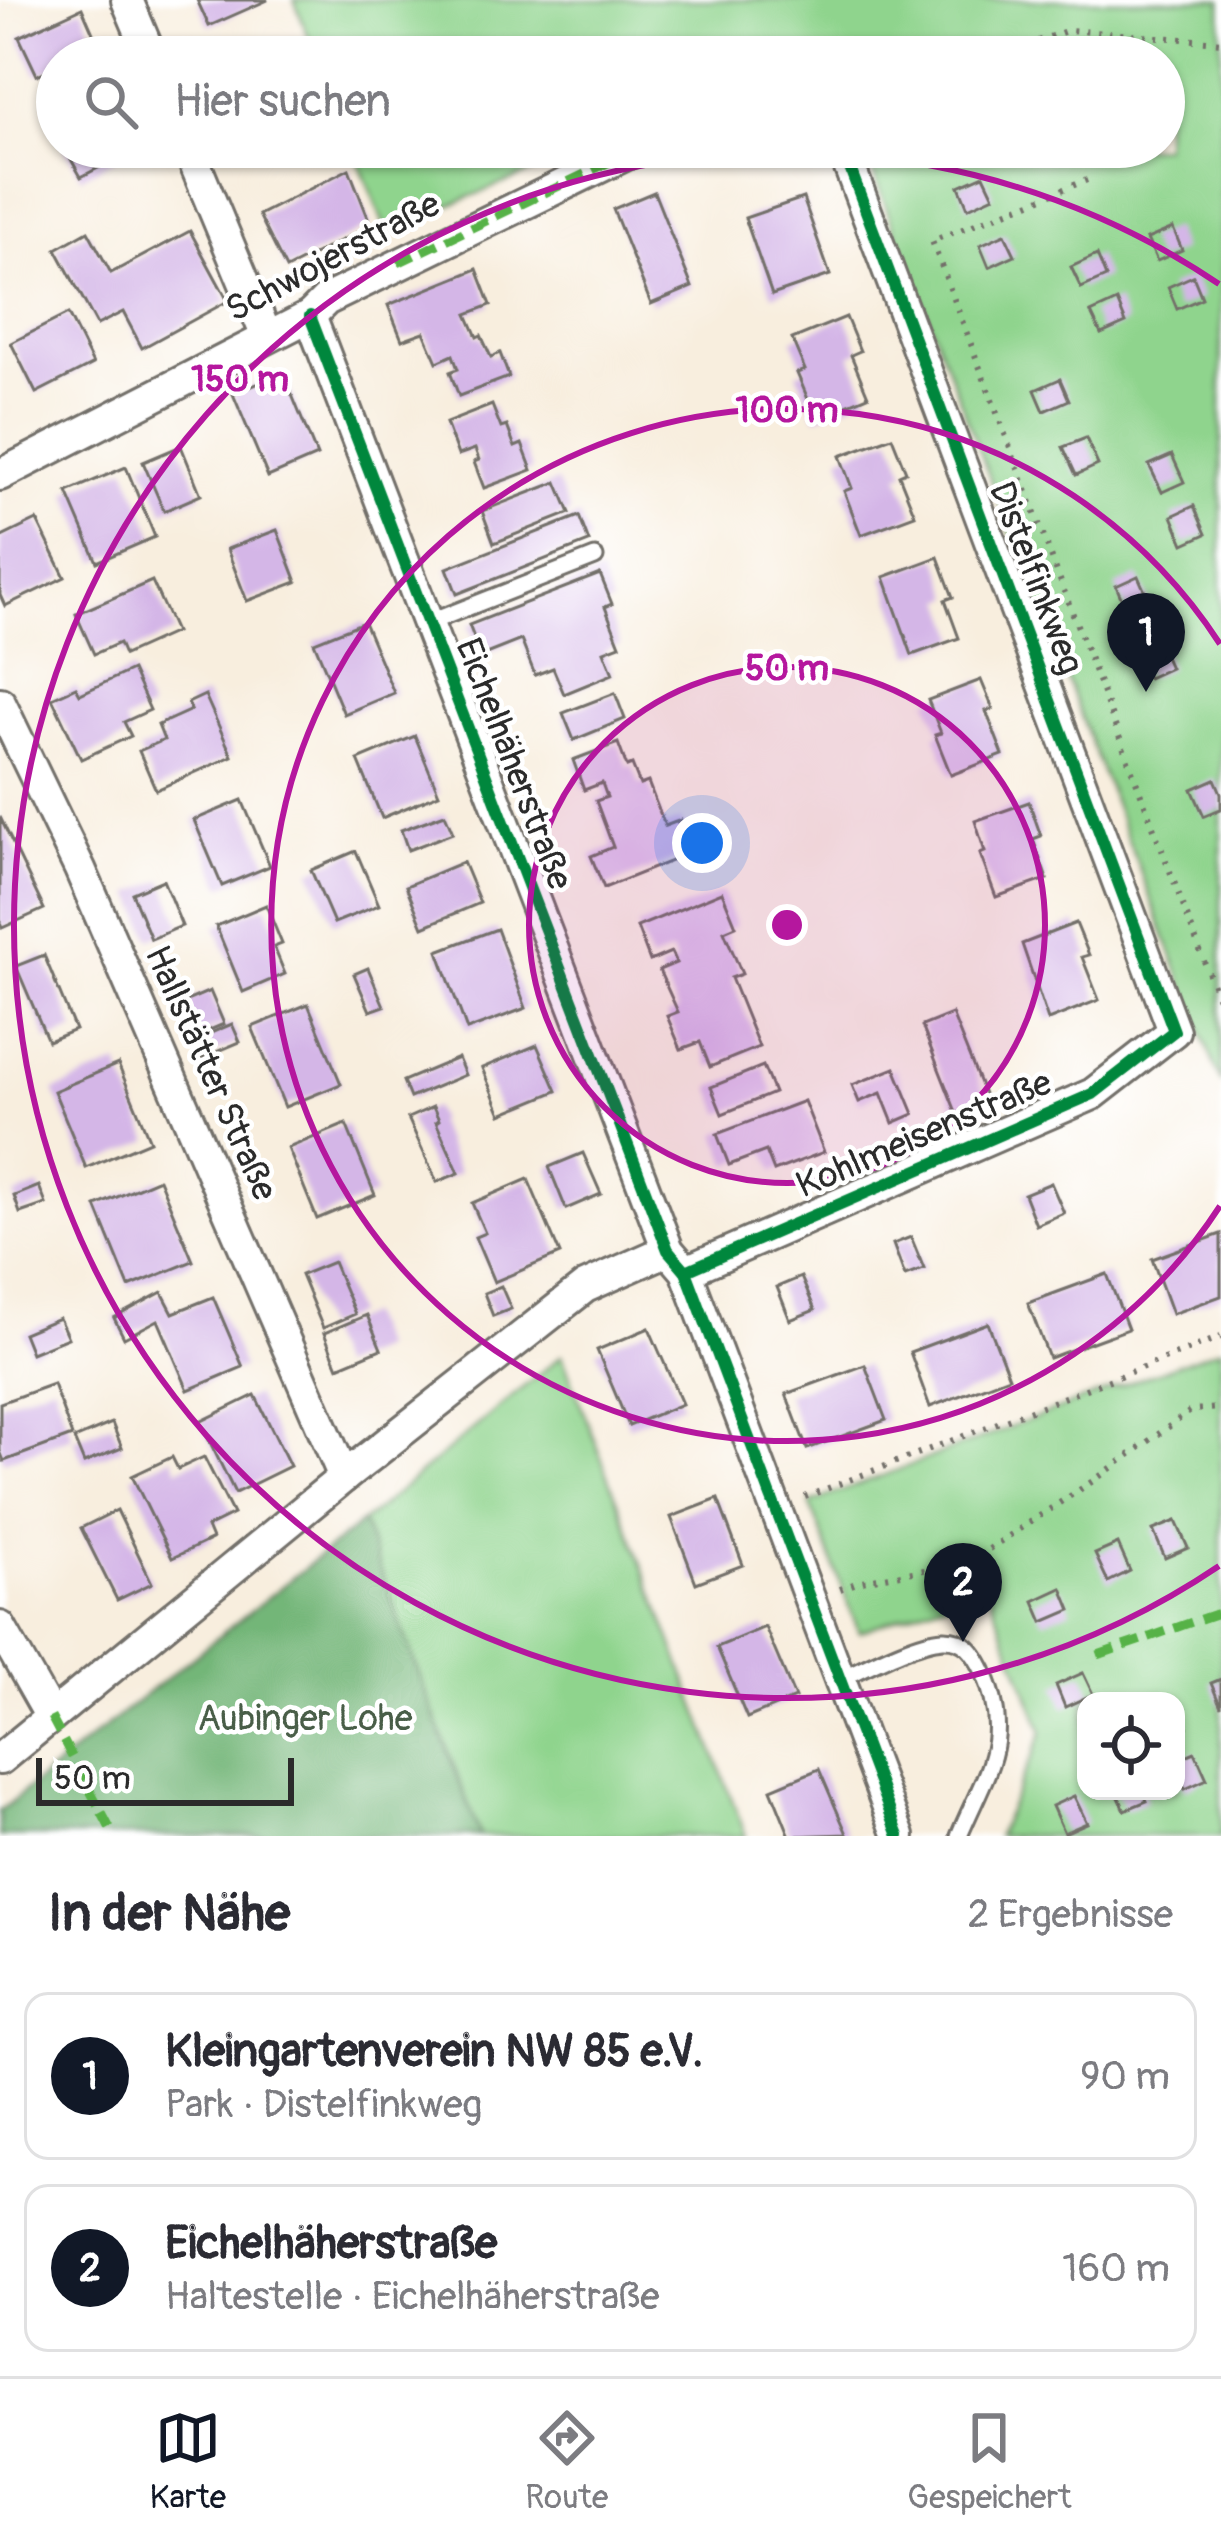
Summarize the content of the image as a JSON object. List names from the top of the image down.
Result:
{
  "streets": {
    "street": [
      "Schwojerstraße",
      "Distelfinkweg",
      "Eichelhäherstraße",
      "Hallstätter Straße",
      "Kohlmeisenstraße"
    ]
  },
  "crossings": [
    ["Schwojerstraße", "Eichelhäherstraße"],
    ["Distelfinkweg", "Kohlmeisenstraße"],
    ["Eichelhäherstraße", "Kohlmeisenstraße"],
    ["Hallstätter Straße", "Kohlmeisenstraße"]
  ],
  "parks": ["Aubinger Lohe"],
  "scale_bar": "50 m",
  "page": {
    "search": "Hier suchen",
    "pins": ["1", "2"],
    "scale": "50 m",
    "heading": ["In der Nähe", "2 Ergebnisse"],
    "list": [
      {
        "mark": "1",
        "name": "Kleingartenverein NW 85 e.V.",
        "note": "Park · Distelfinkweg",
        "value": "90 m"
      },
      {
        "mark": "2",
        "name": "Eichelhäherstraße",
        "note": "Haltestelle · Eichelhäherstraße",
        "value": "160 m"
      }
    ],
    "nav": ["Karte", "Route", "Gespeichert"]
  },
  "rings": ["150 m", "100 m", "50 m"]
}
